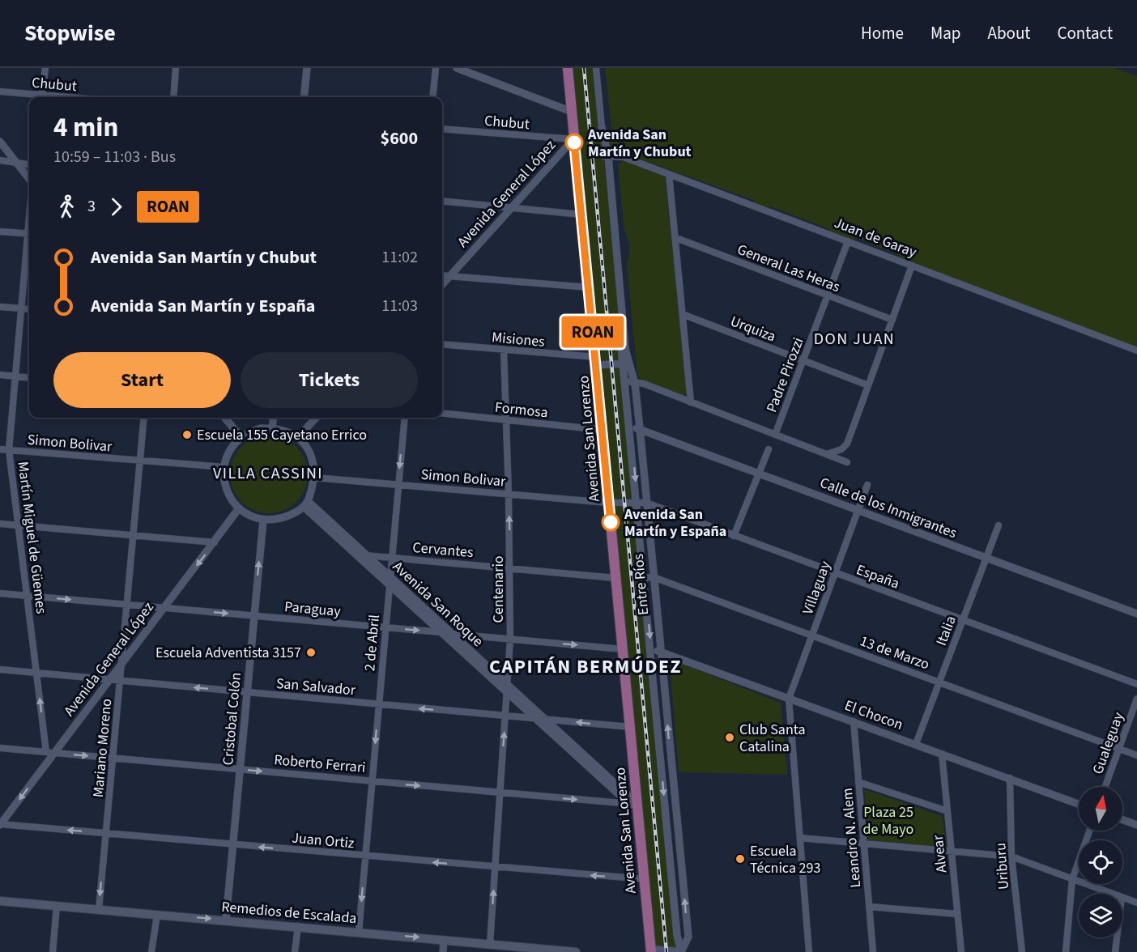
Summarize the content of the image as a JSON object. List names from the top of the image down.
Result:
{
  "streets": {
    "main road": ["Avenida San Lorenzo", "Remedios de Escalada"],
    "street": [
      "Chubut",
      "Avenida General López",
      "Juan de Garay",
      "General Las Heras",
      "Urquiza",
      "Misiones",
      "Padre Pirozzi",
      "Formosa",
      "Simon Bolivar",
      "Calle de los Inmigrantes",
      "Martín Miguel de Güemes",
      "Cervantes",
      "España",
      "Entre Ríos",
      "Villaguay",
      "Centenario",
      "Avenida San Roque",
      "Paraguay",
      "Italia",
      "2 de Abril",
      "13 de Marzo",
      "San Salvador",
      "El Chocon",
      "Cristobal Colón",
      "Gualeguay",
      "Mariano Moreno",
      "Roberto Ferrari",
      "Leandro N. Alem",
      "Juan Ortiz",
      "Alvear",
      "Uriburu"
    ]
  },
  "crossings": [
    ["Chubut", "Avenida General López"],
    ["Chubut", "Avenida San Lorenzo"],
    ["Avenida General López", "Avenida San Lorenzo"],
    ["Avenida General López", "Simon Bolivar"],
    ["Avenida General López", "Martín Miguel de Güemes"],
    ["Avenida General López", "Avenida San Roque"],
    ["Avenida General López", "Paraguay"],
    ["Avenida General López", "San Salvador"],
    ["Avenida General López", "Cristobal Colón"],
    ["Avenida General López", "Mariano Moreno"],
    ["Avenida General López", "Roberto Ferrari"],
    ["Avenida General López", "Juan Ortiz"],
    ["Juan de Garay", "Padre Pirozzi"],
    ["Juan de Garay", "Entre Ríos"],
    ["General Las Heras", "Padre Pirozzi"],
    ["Urquiza", "Padre Pirozzi"],
    ["Misiones", "Avenida San Lorenzo"],
    ["Misiones", "Centenario"],
    ["Formosa", "Avenida San Lorenzo"],
    ["Formosa", "Centenario"],
    ["Avenida San Lorenzo", "Simon Bolivar"],
    ["Avenida San Lorenzo", "Cervantes"],
    ["Avenida San Lorenzo", "España"],
    ["Avenida San Lorenzo", "Avenida San Roque"],
    ["Avenida San Lorenzo", "Paraguay"],
    ["Avenida San Lorenzo", "San Salvador"],
    ["Avenida San Lorenzo", "Roberto Ferrari"],
    ["Avenida San Lorenzo", "Juan Ortiz"],
    ["Simon Bolivar", "Martín Miguel de Güemes"],
    ["Simon Bolivar", "España"],
    ["Simon Bolivar", "Centenario"],
    ["Simon Bolivar", "Avenida San Roque"],
    ["Simon Bolivar", "2 de Abril"],
    ["Simon Bolivar", "Cristobal Colón"],
    ["Simon Bolivar", "Mariano Moreno"],
    ["Calle de los Inmigrantes", "Entre Ríos"],
    ["Calle de los Inmigrantes", "Villaguay"],
    ["Calle de los Inmigrantes", "Italia"],
    ["Martín Miguel de Güemes", "Paraguay"],
    ["Martín Miguel de Güemes", "San Salvador"],
    ["Martín Miguel de Güemes", "Roberto Ferrari"],
    ["Cervantes", "Centenario"],
    ["Cervantes", "Avenida San Roque"],
    ["Cervantes", "2 de Abril"],
    ["España", "Entre Ríos"],
    ["España", "Villaguay"],
    ["España", "Italia"],
    ["Entre Ríos", "13 de Marzo"],
    ["Entre Ríos", "El Chocon"],
    ["Villaguay", "13 de Marzo"],
    ["Villaguay", "El Chocon"],
    ["Centenario", "Avenida San Roque"],
    ["Centenario", "Paraguay"],
    ["Centenario", "San Salvador"],
    ["Centenario", "Roberto Ferrari"],
    ["Centenario", "Juan Ortiz"],
    ["Centenario", "Remedios de Escalada"],
    ["Avenida San Roque", "Paraguay"],
    ["Avenida San Roque", "2 de Abril"],
    ["Avenida San Roque", "San Salvador"],
    ["Avenida San Roque", "Cristobal Colón"],
    ["Avenida San Roque", "Roberto Ferrari"],
    ["Paraguay", "2 de Abril"],
    ["Paraguay", "Cristobal Colón"],
    ["Paraguay", "Mariano Moreno"],
    ["Italia", "13 de Marzo"],
    ["Italia", "El Chocon"],
    ["2 de Abril", "San Salvador"],
    ["2 de Abril", "Roberto Ferrari"],
    ["2 de Abril", "Juan Ortiz"],
    ["2 de Abril", "Remedios de Escalada"],
    ["13 de Marzo", "Gualeguay"],
    ["San Salvador", "Cristobal Colón"],
    ["San Salvador", "Mariano Moreno"],
    ["El Chocon", "Leandro N. Alem"],
    ["El Chocon", "Alvear"],
    ["El Chocon", "Uriburu"],
    ["Cristobal Colón", "Roberto Ferrari"],
    ["Cristobal Colón", "Juan Ortiz"],
    ["Cristobal Colón", "Remedios de Escalada"],
    ["Mariano Moreno", "Roberto Ferrari"],
    ["Mariano Moreno", "Juan Ortiz"],
    ["Mariano Moreno", "Remedios de Escalada"]
  ],
  "one_way": [
    "Centenario",
    "Paraguay",
    "2 de Abril",
    "San Salvador",
    "Roberto Ferrari",
    "Juan Ortiz"
  ],
  "districts": ["DON JUAN", "VILLA CASSINI", "CAPITÁN BERMÚDEZ"],
  "parks": ["Plaza 25 de Mayo"],
  "places": [
    "Avenida San Martín y Chubut",
    "Escuela 155 Cayetano Errico",
    "Avenida San Martín y España",
    "Escuela Adventista 3157",
    "Club Santa Catalina",
    "Escuela Técnica 293"
  ],
  "lines": ["bus line ROAN"],
  "north": "top",
  "page": {
    "header": "Stopwise",
    "nav": [
      "Home",
      "Map",
      "About",
      "Contact"
    ],
    "on_map": "ROAN",
    "heading": ["4 min", "10:59 – 11:03 · Bus", "$600"],
    "legs": ["3", "ROAN"],
    "list": [
      {
        "name": "Avenida San Martín y Chubut",
        "value": "11:02"
      },
      {
        "name": "Avenida San Martín y España",
        "value": "11:03"
      }
    ],
    "buttons": ["Start", "Tickets"]
  }
}
